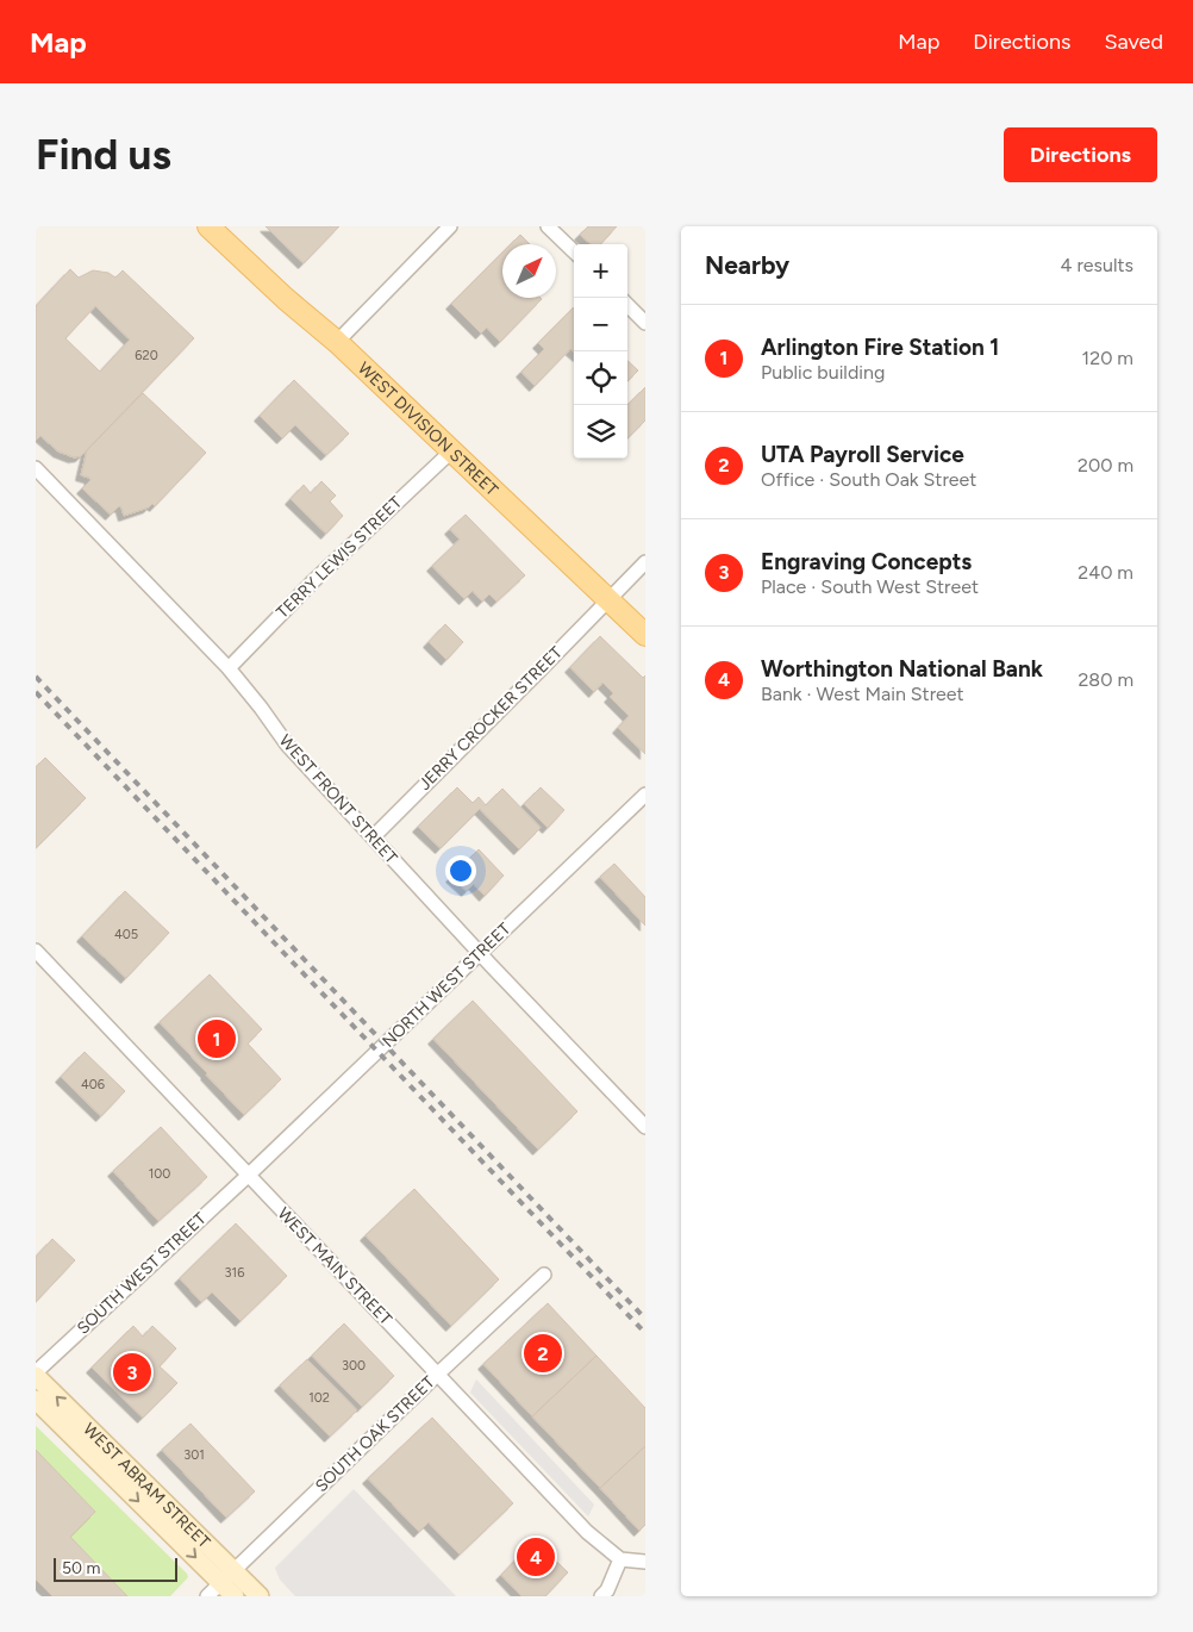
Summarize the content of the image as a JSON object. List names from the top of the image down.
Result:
{
  "streets": {
    "main road": ["WEST DIVISION STREET", "WEST ABRAM STREET"],
    "street": [
      "TERRY LEWIS STREET",
      "JERRY CROCKER STREET",
      "WEST FRONT STREET",
      "NORTH WEST STREET",
      "WEST MAIN STREET",
      "SOUTH WEST STREET",
      "SOUTH OAK STREET"
    ]
  },
  "crossings": [
    ["WEST DIVISION STREET", "TERRY LEWIS STREET"],
    ["WEST DIVISION STREET", "JERRY CROCKER STREET"],
    ["TERRY LEWIS STREET", "WEST FRONT STREET"],
    ["JERRY CROCKER STREET", "WEST FRONT STREET"],
    ["WEST FRONT STREET", "NORTH WEST STREET"],
    ["NORTH WEST STREET", "WEST MAIN STREET"],
    ["NORTH WEST STREET", "SOUTH WEST STREET"],
    ["WEST MAIN STREET", "SOUTH WEST STREET"],
    ["WEST MAIN STREET", "SOUTH OAK STREET"],
    ["SOUTH WEST STREET", "WEST ABRAM STREET"],
    ["SOUTH OAK STREET", "WEST ABRAM STREET"]
  ],
  "house_numbers": [
    "620",
    "405",
    "406",
    "100",
    "316",
    "300",
    "102",
    "301"
  ],
  "scale_bar": "50 m",
  "north": "top right",
  "page": {
    "header": "Map",
    "nav": ["Map", "Directions", "Saved"],
    "buttons": "Directions",
    "title": "Find us",
    "heading": ["Nearby", "4 results"],
    "map_buttons": ["+", "−"],
    "list": [
      {
        "mark": "1",
        "name": "Arlington Fire Station 1",
        "note": "Public building",
        "value": "120 m"
      },
      {
        "mark": "2",
        "name": "UTA Payroll Service",
        "note": "Office · South Oak Street",
        "value": "200 m"
      },
      {
        "mark": "3",
        "name": "Engraving Concepts",
        "note": "Place · South West Street",
        "value": "240 m"
      },
      {
        "mark": "4",
        "name": "Worthington National Bank",
        "note": "Bank · West Main Street",
        "value": "280 m"
      }
    ],
    "pins": [
      "1",
      "2",
      "3",
      "4"
    ],
    "scale": "50 m"
  }
}
